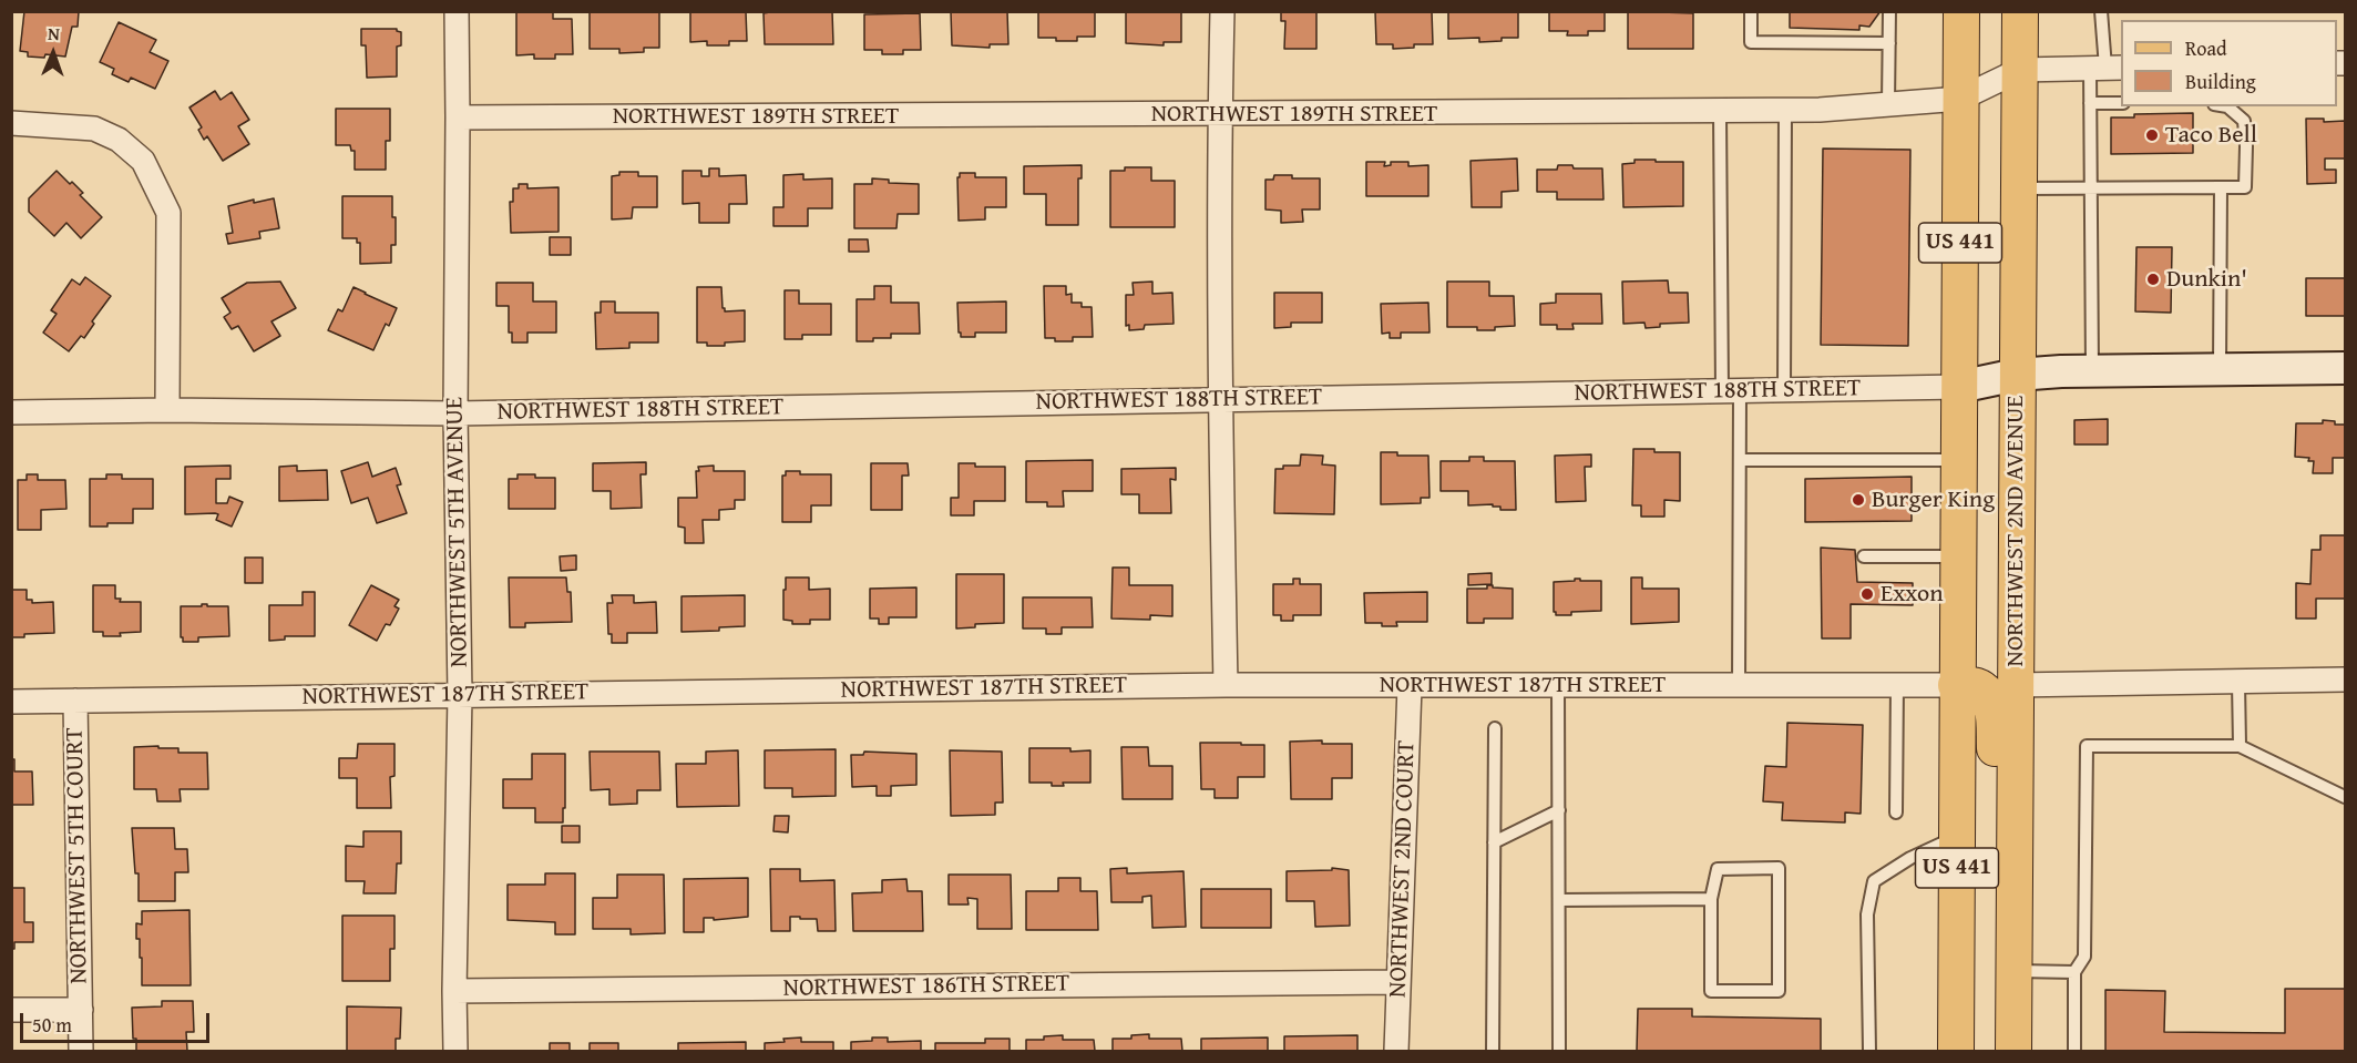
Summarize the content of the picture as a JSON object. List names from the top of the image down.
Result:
{
  "streets": {
    "main road": ["US 441", "NORTHWEST 2ND AVENUE"],
    "street": [
      "NORTHWEST 189TH STREET",
      "NORTHWEST 188TH STREET",
      "NORTHWEST 5TH AVENUE",
      "NORTHWEST 187TH STREET",
      "NORTHWEST 5TH COURT",
      "NORTHWEST 2ND COURT",
      "NORTHWEST 186TH STREET"
    ]
  },
  "crossings": [
    ["NORTHWEST 189TH STREET", "US 441"],
    ["NORTHWEST 189TH STREET", "NORTHWEST 2ND AVENUE"],
    ["NORTHWEST 189TH STREET", "NORTHWEST 5TH AVENUE"],
    ["US 441", "NORTHWEST 188TH STREET"],
    ["US 441", "NORTHWEST 187TH STREET"],
    ["NORTHWEST 188TH STREET", "NORTHWEST 2ND AVENUE"],
    ["NORTHWEST 188TH STREET", "NORTHWEST 5TH AVENUE"],
    ["NORTHWEST 5TH AVENUE", "NORTHWEST 187TH STREET"],
    ["NORTHWEST 5TH AVENUE", "NORTHWEST 186TH STREET"],
    ["NORTHWEST 187TH STREET", "NORTHWEST 5TH COURT"],
    ["NORTHWEST 187TH STREET", "NORTHWEST 2ND COURT"],
    ["NORTHWEST 2ND COURT", "NORTHWEST 186TH STREET"]
  ],
  "places": [
    "Taco Bell",
    "Dunkin'",
    "Burger King",
    "Exxon"
  ],
  "legend": ["Road", "Building"],
  "scale_bar": "50 m",
  "north": "top"
}
